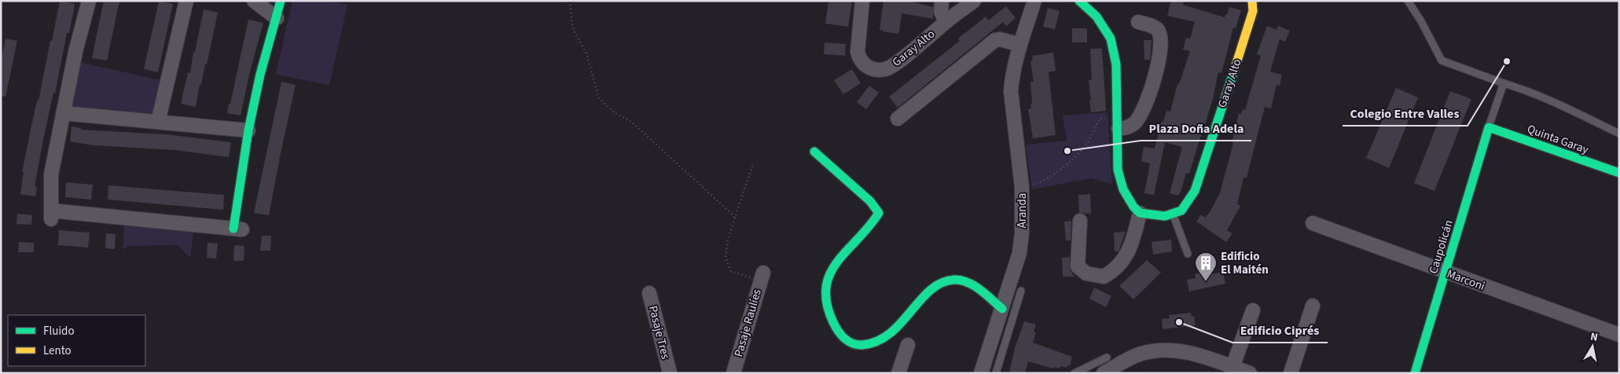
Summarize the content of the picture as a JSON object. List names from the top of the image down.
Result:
{
  "streets": {
    "street": [
      "Garay Alto",
      "Quinta Garay",
      "Aranda",
      "Caupolicán",
      "Marconi",
      "Pasaje Raulíes",
      "Pasaje Tres"
    ]
  },
  "crossings": [
    ["Quinta Garay", "Caupolicán"],
    ["Caupolicán", "Marconi"]
  ],
  "places": {
    "other": ["Colegio Entre Valles", "Plaza Doña Adela", "Edificio Ciprés"],
    "building": ["Edificio El Maitén"]
  },
  "legend": ["Fluido", "Lento"],
  "north": "top"
}
